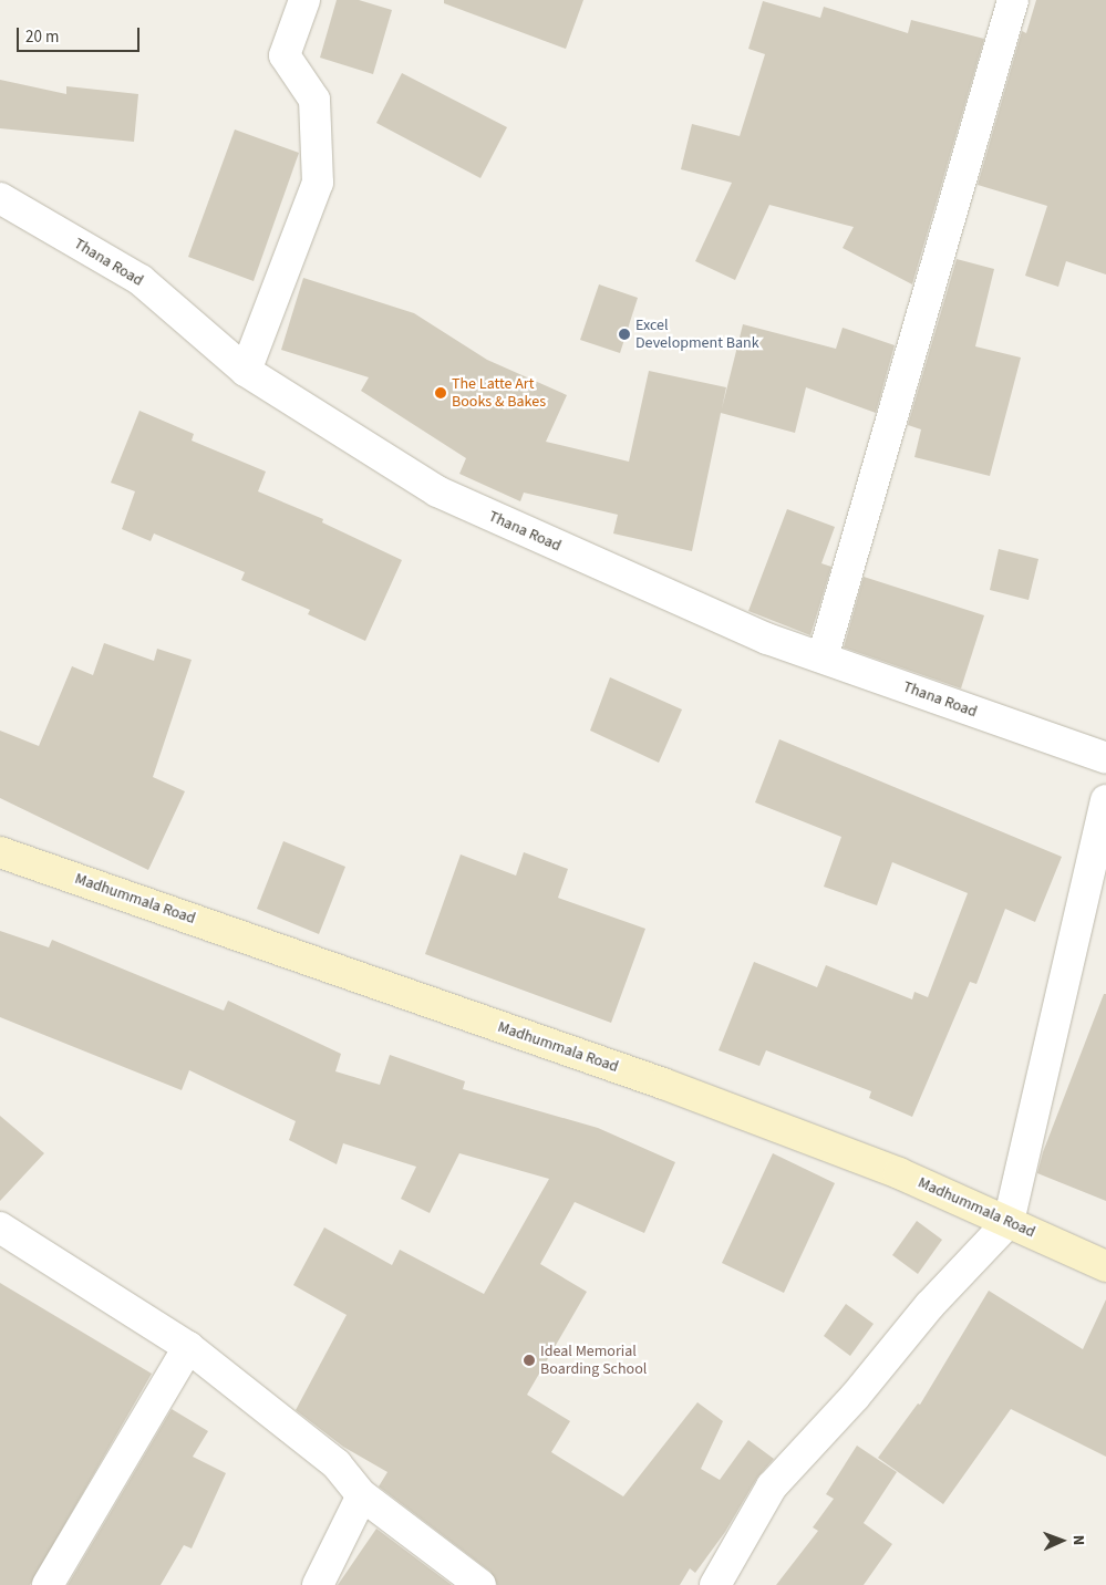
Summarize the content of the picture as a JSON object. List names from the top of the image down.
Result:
{
  "streets": {
    "street": ["Thana Road", "Madhummala Road"]
  },
  "places": ["Excel Development Bank", "The Latte Art Books & Bakes", "Ideal Memorial Boarding School"],
  "scale_bar": "20 m",
  "north": "right"
}
